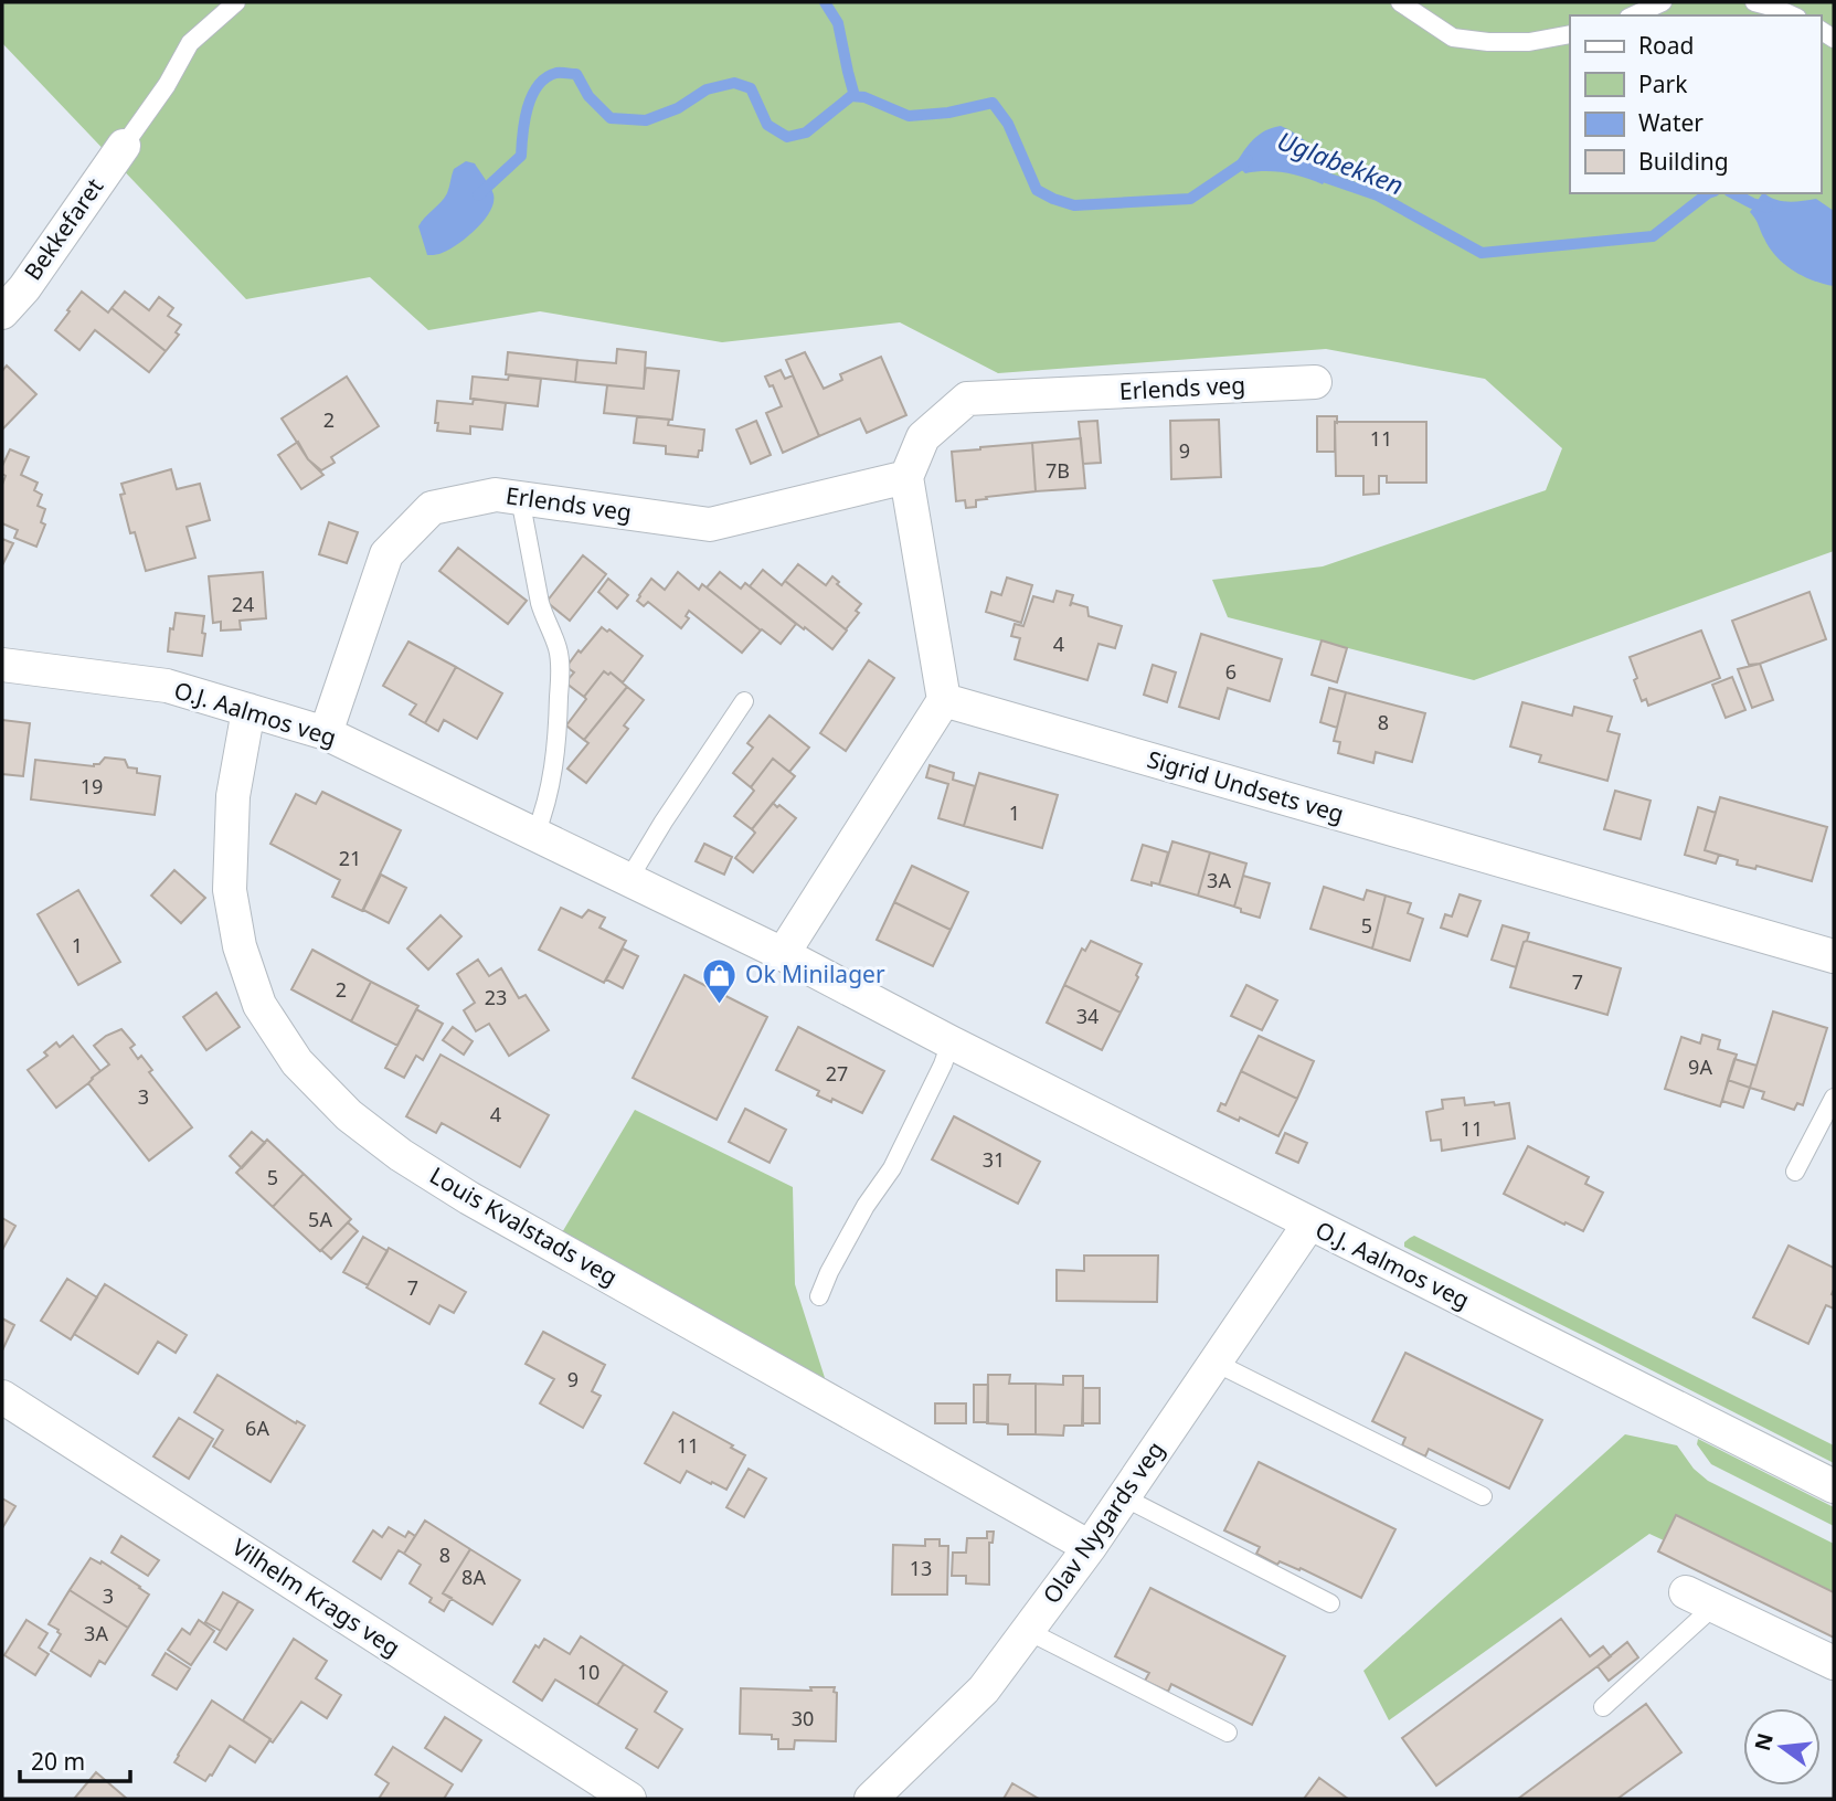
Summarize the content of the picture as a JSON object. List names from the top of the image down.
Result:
{
  "streets": {
    "street": [
      "Bekkefaret",
      "Erlends veg",
      "O.J. Aalmos veg",
      "Sigrid Undsets veg",
      "Louis Kvalstads veg",
      "Olav Nygards veg",
      "Vilhelm Krags veg"
    ]
  },
  "crossings": [
    ["Erlends veg", "O.J. Aalmos veg"],
    ["O.J. Aalmos veg", "Louis Kvalstads veg"],
    ["O.J. Aalmos veg", "Olav Nygards veg"],
    ["Louis Kvalstads veg", "Olav Nygards veg"]
  ],
  "water": ["Uglabekken"],
  "places": {
    "shop": ["Ok Minilager"]
  },
  "house_numbers": [
    "2",
    "11",
    "9",
    "7B",
    "24",
    "4",
    "6",
    "8",
    "19",
    "1",
    "21",
    "3A",
    "5",
    "1",
    "7",
    "2",
    "23",
    "34",
    "9A",
    "27",
    "3",
    "4",
    "11",
    "31",
    "5",
    "5A",
    "7",
    "9",
    "6A",
    "11",
    "8",
    "13",
    "8A",
    "3",
    "3A",
    "10",
    "30"
  ],
  "legend": [
    "Road",
    "Park",
    "Water",
    "Building"
  ],
  "scale_bar": "20 m",
  "north": "left"
}
